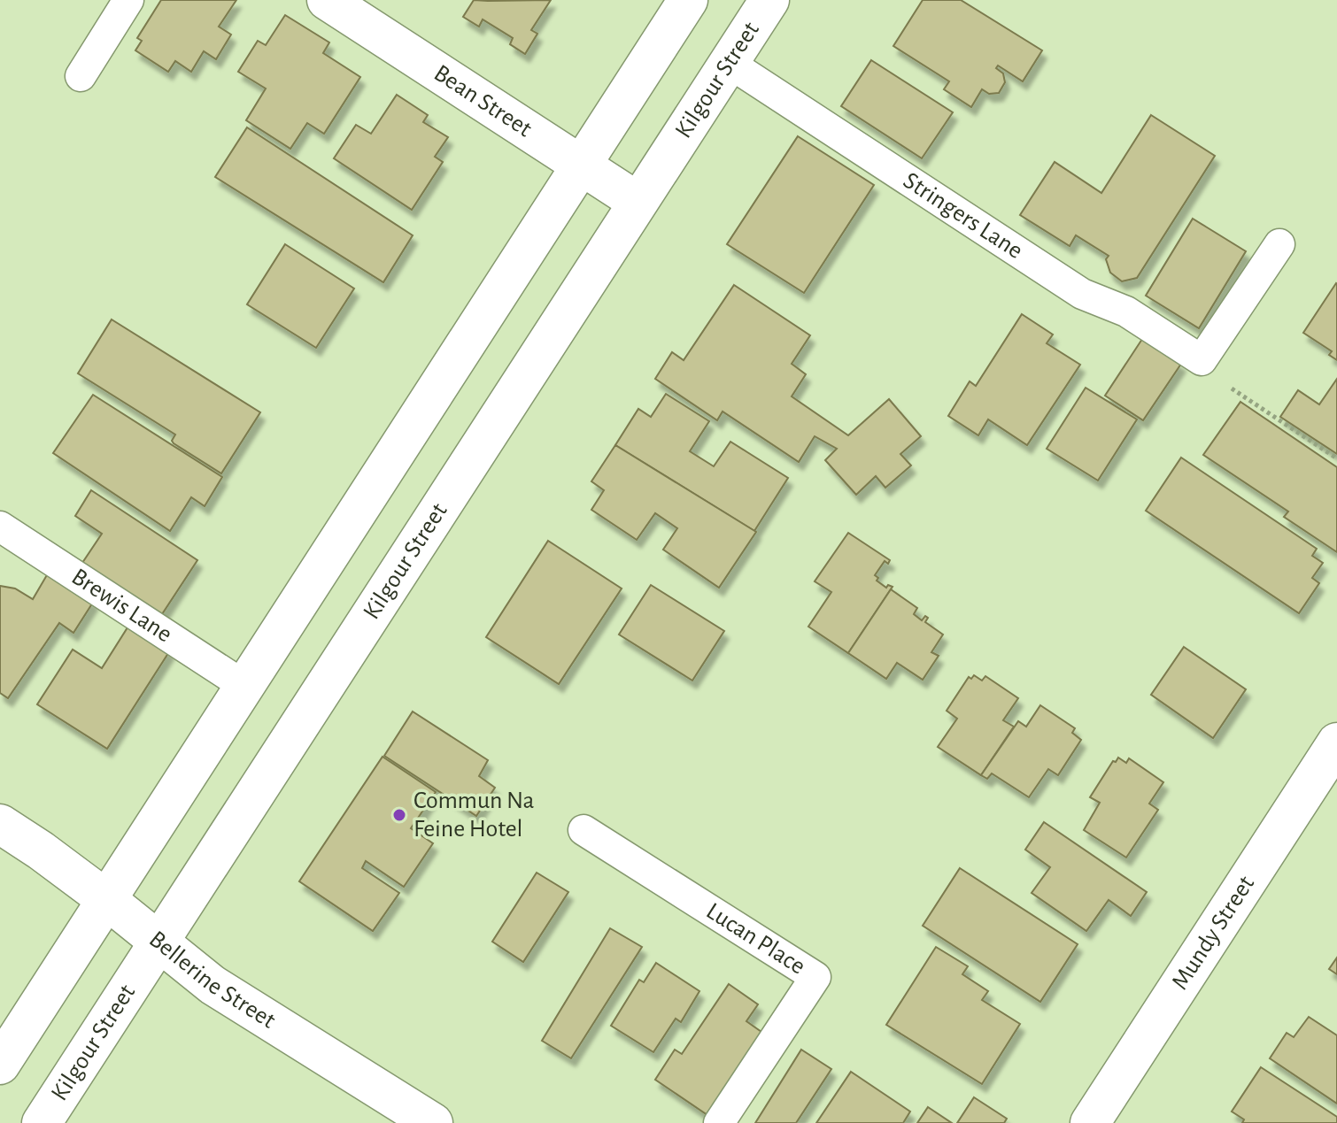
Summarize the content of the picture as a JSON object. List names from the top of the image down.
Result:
{
  "streets": {
    "street": [
      "Kilgour Street",
      "Bean Street",
      "Mundy Street",
      "Bellerine Street"
    ],
    "lane": ["Stringers Lane", "Brewis Lane", "Lucan Place"]
  },
  "crossings": [
    ["Kilgour Street", "Bean Street"],
    ["Kilgour Street", "Stringers Lane"],
    ["Kilgour Street", "Bellerine Street"]
  ],
  "places": ["Commun Na Feine Hotel"]
}
